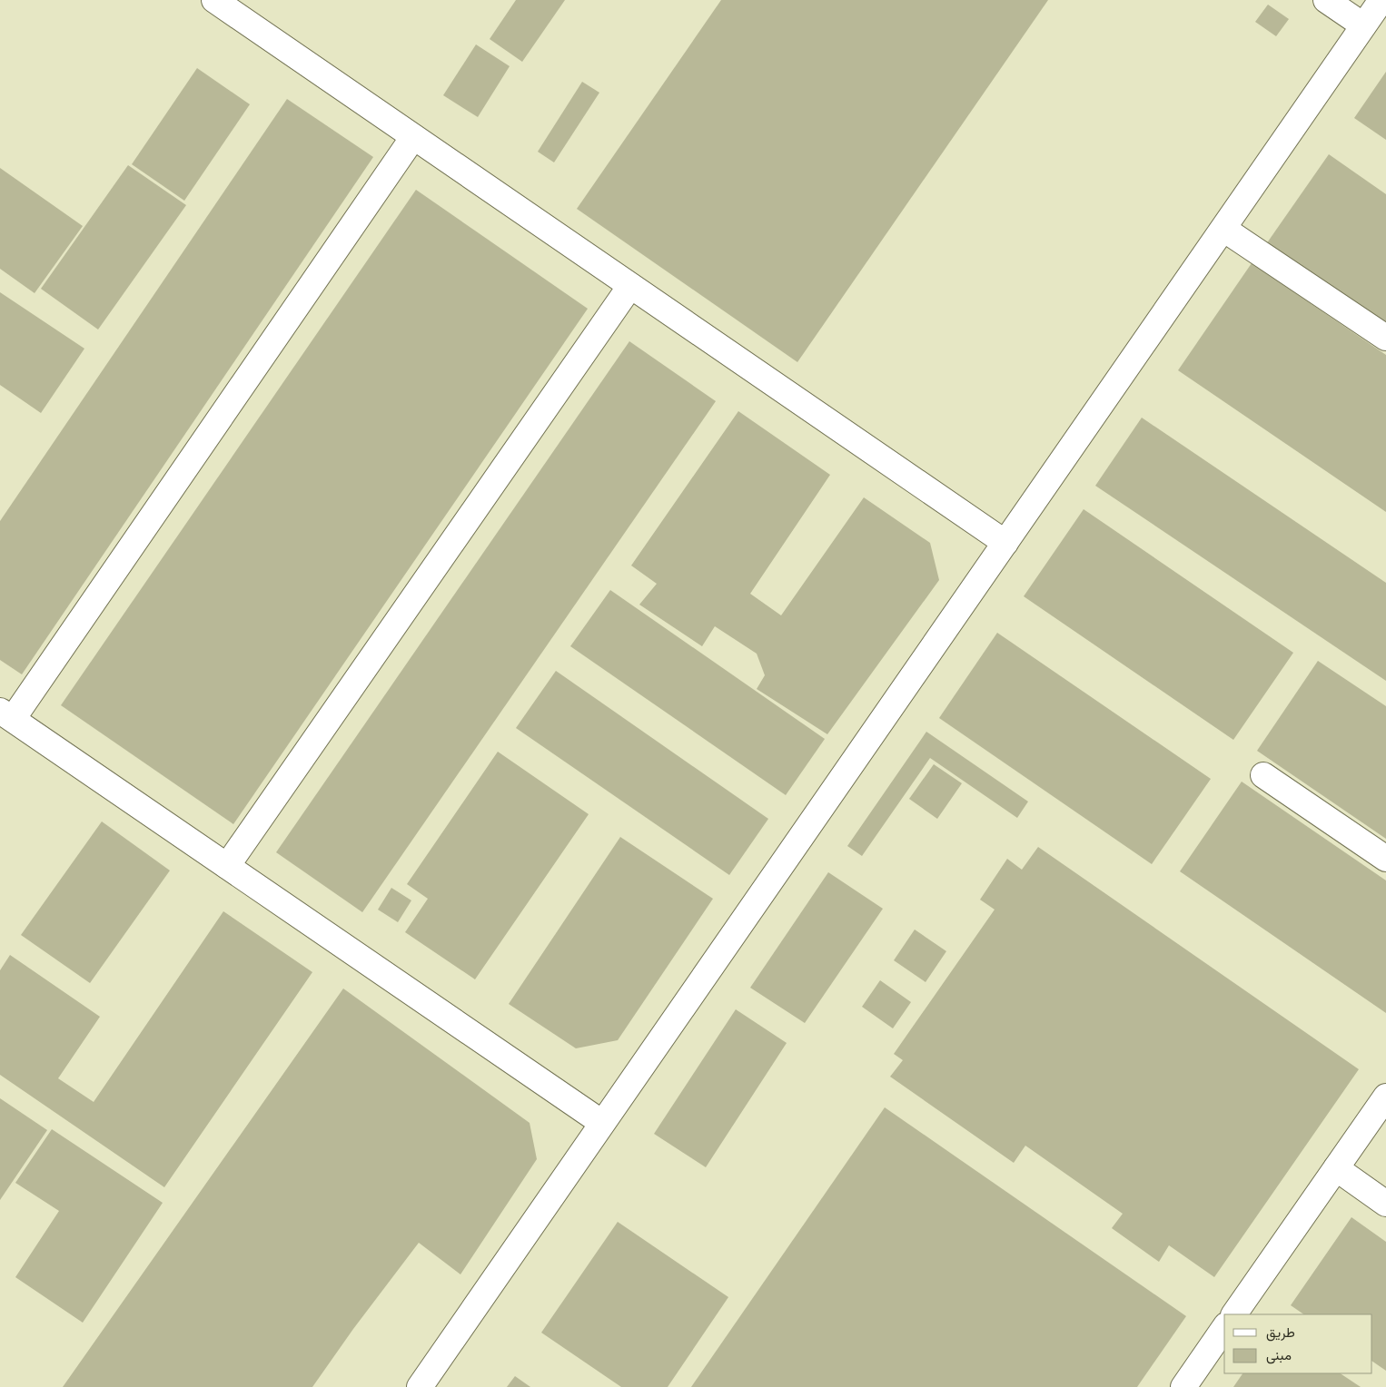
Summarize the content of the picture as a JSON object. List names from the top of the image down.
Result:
{
  "legend": ["طريق", "مبنى"]
}
